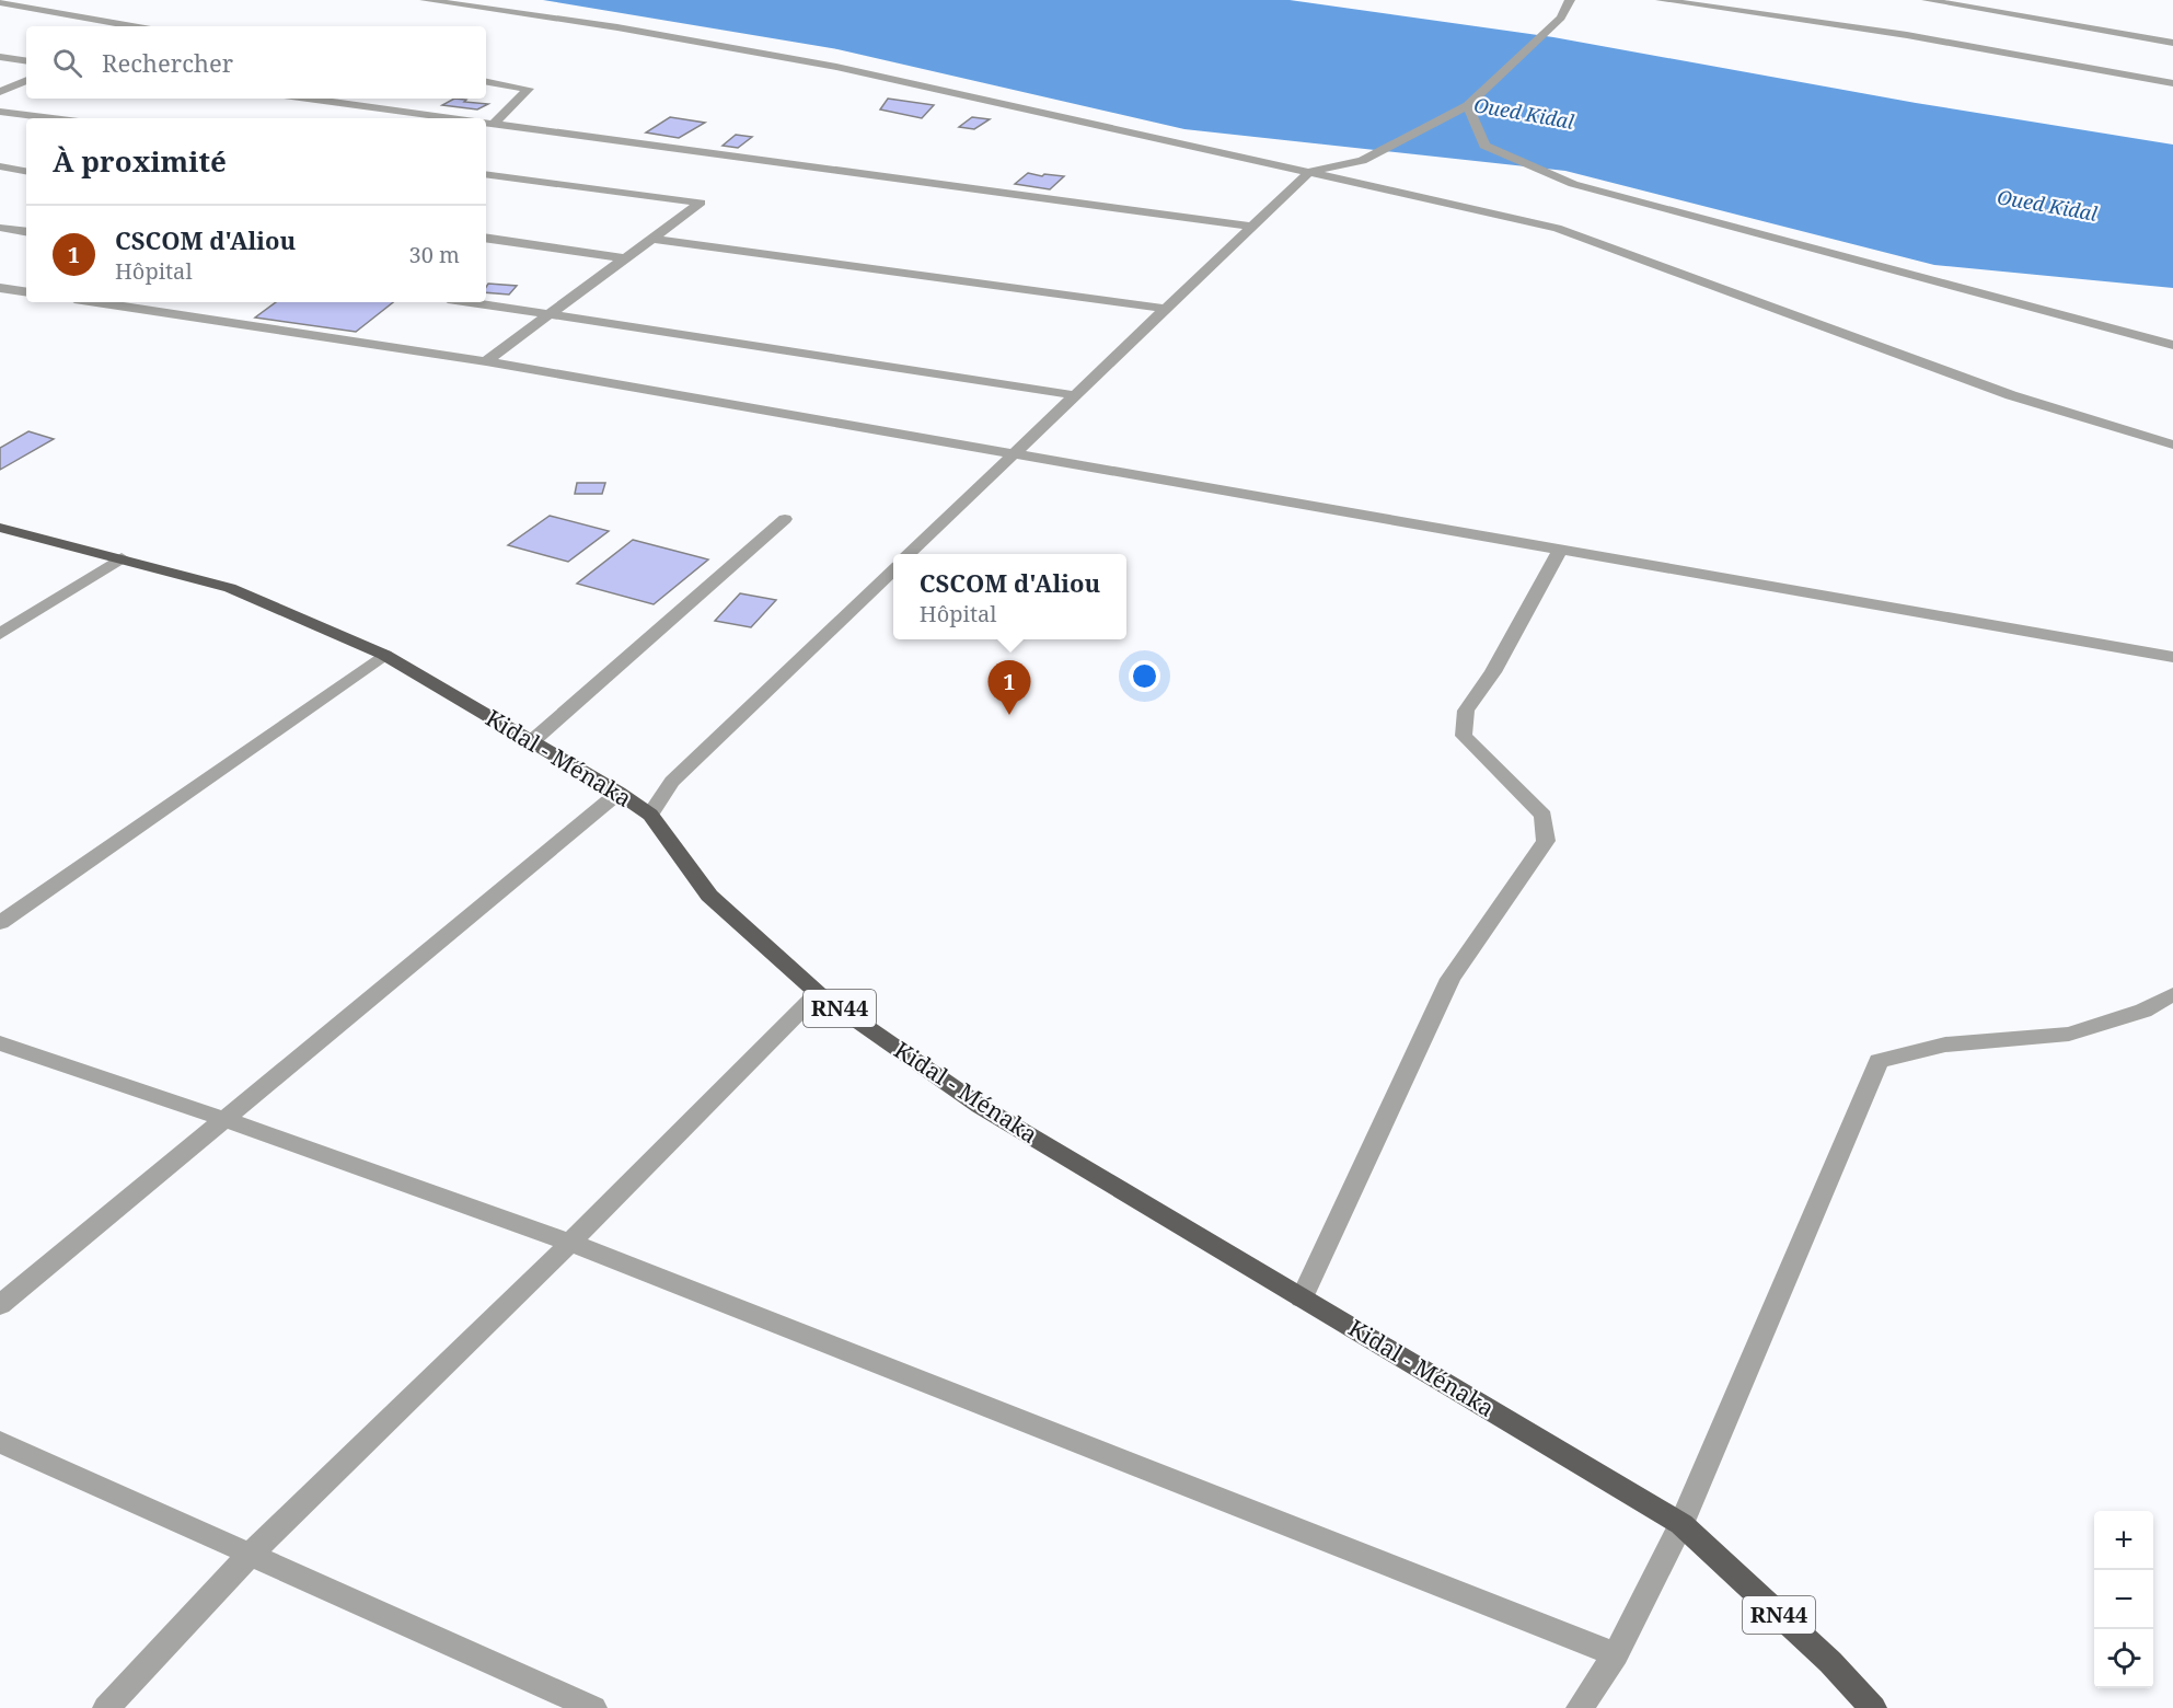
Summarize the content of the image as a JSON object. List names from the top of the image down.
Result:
{
  "streets": {
    "main road": ["Kidal - Ménaka", "RN44"]
  },
  "water": ["Oued Kidal"],
  "page": {
    "search": "Rechercher",
    "heading": "À proximité",
    "list": [
      {
        "mark": "1",
        "name": "CSCOM d'Aliou",
        "note": "Hôpital",
        "value": "30 m"
      }
    ],
    "popup": ["CSCOM d'Aliou", "Hôpital"],
    "pins": "1",
    "map_buttons": ["+", "−"]
  }
}
